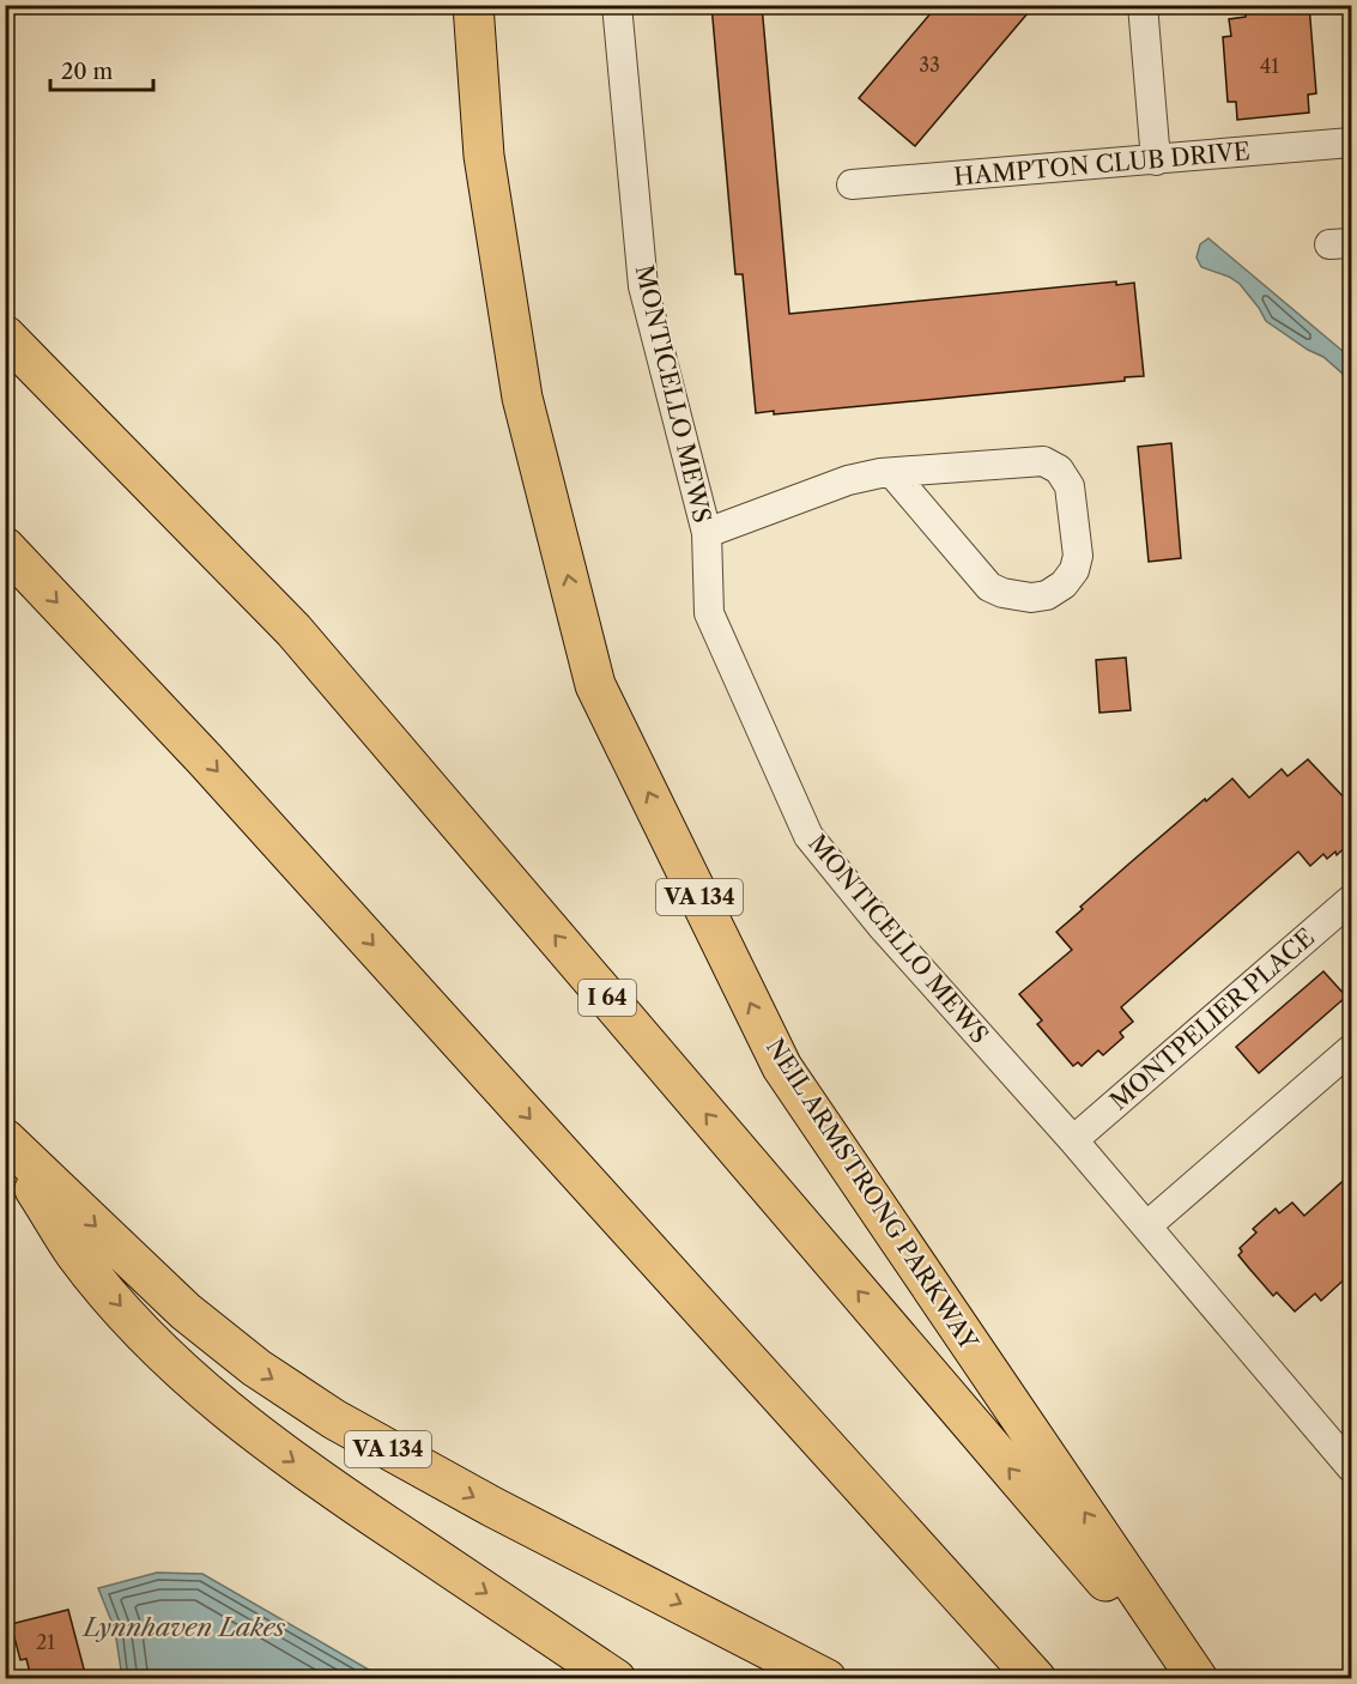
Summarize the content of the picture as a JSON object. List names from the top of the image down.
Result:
{
  "streets": {
    "highway": ["VA 134", "I 64", "NEIL ARMSTRONG PARKWAY"],
    "street": ["HAMPTON CLUB DRIVE", "MONTICELLO MEWS", "MONTPELIER PLACE"]
  },
  "crossings": [
    ["MONTICELLO MEWS", "MONTPELIER PLACE"]
  ],
  "water": ["Lynnhaven Lakes"],
  "house_numbers": ["33", "41", "21"],
  "scale_bar": "20 m"
}
